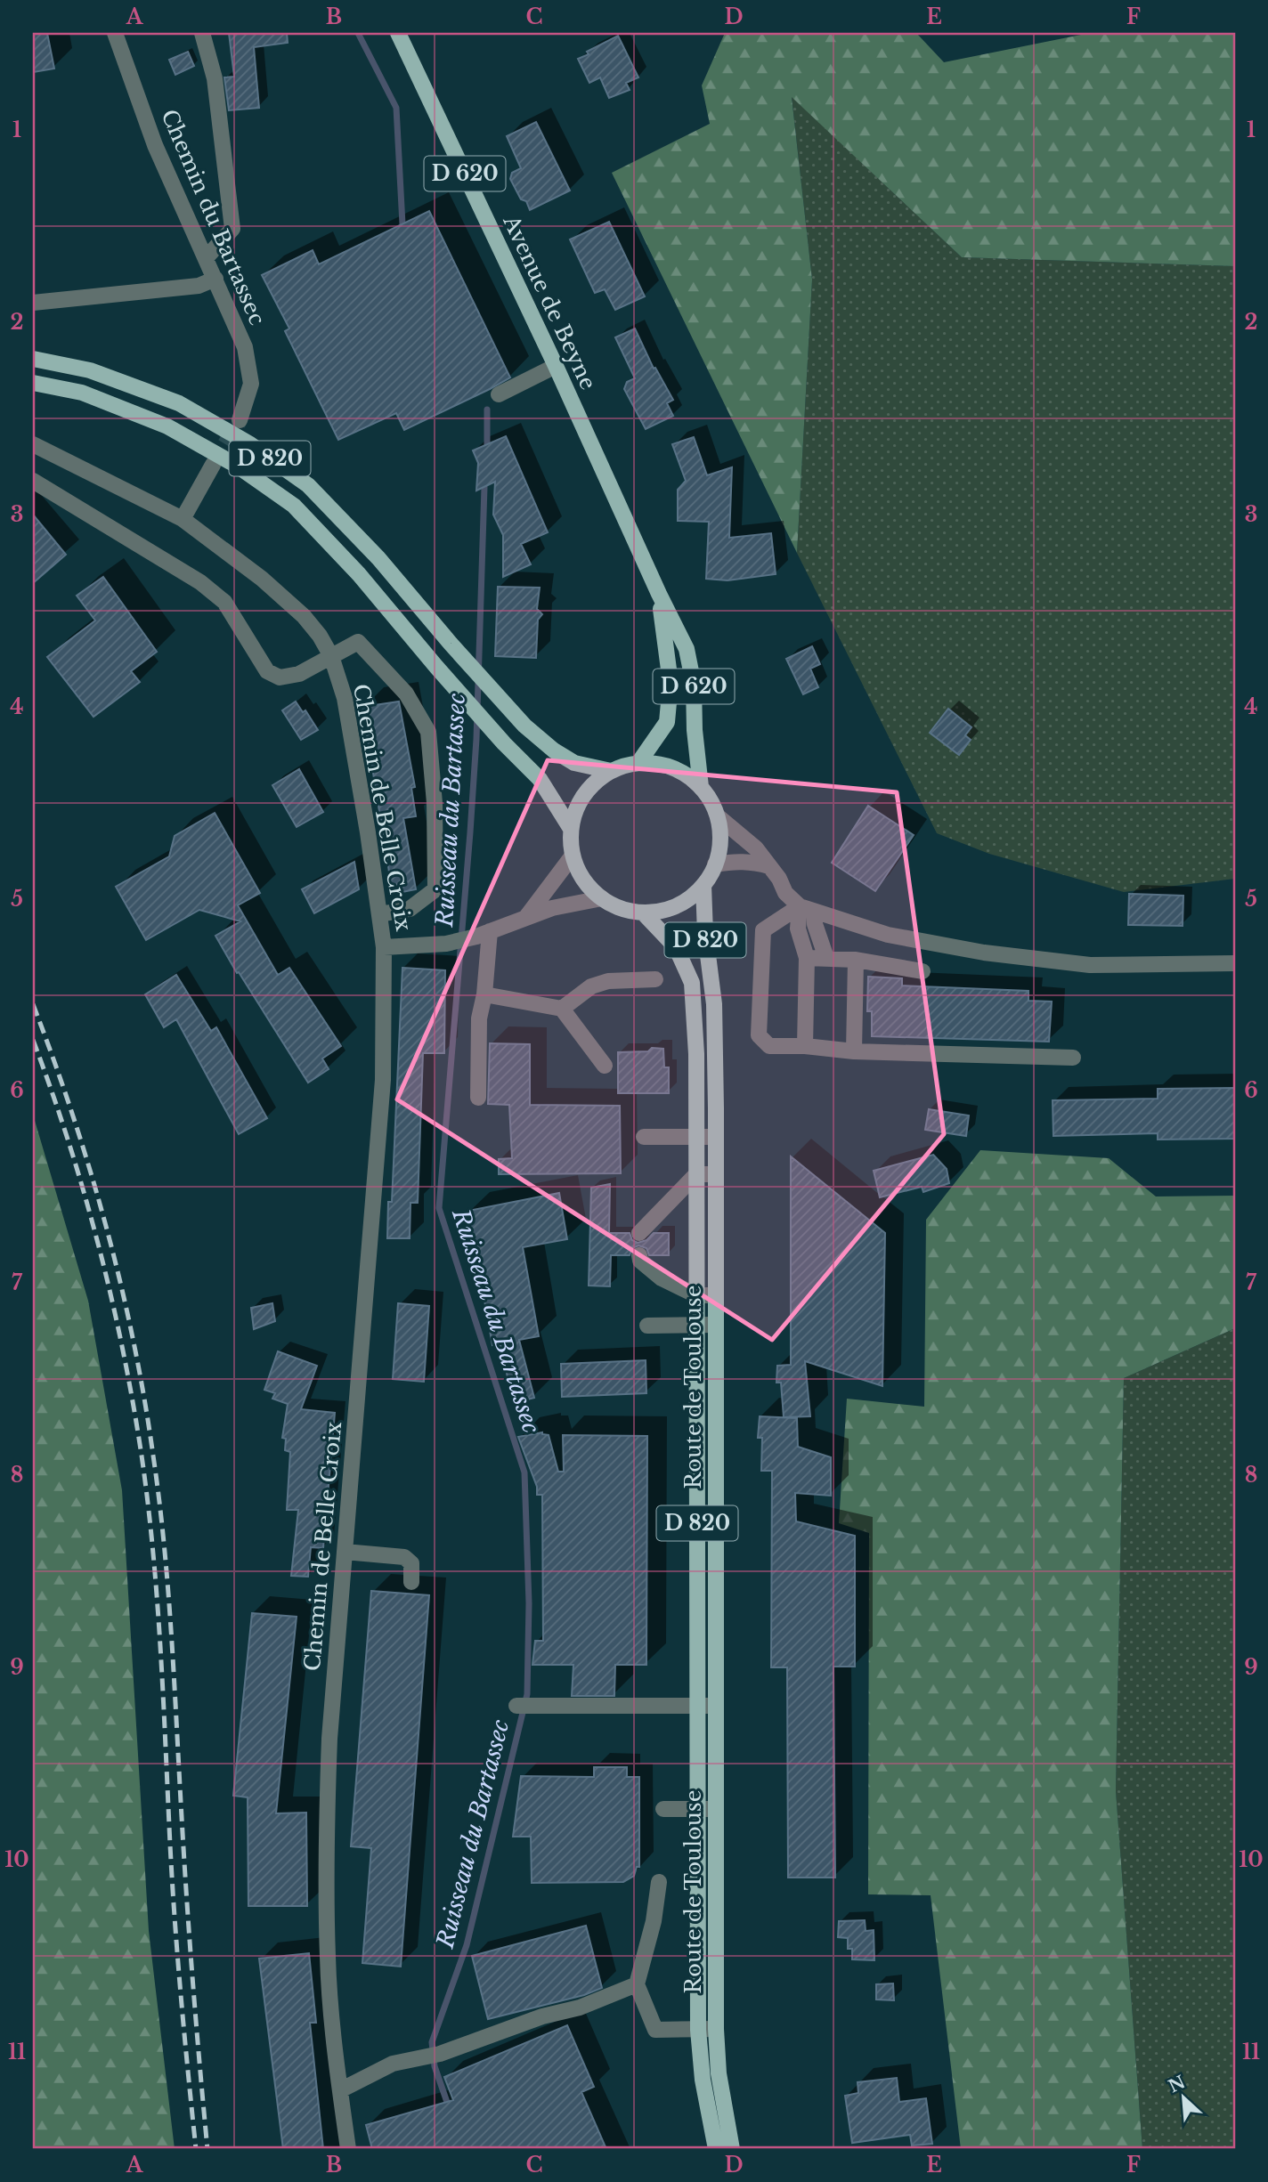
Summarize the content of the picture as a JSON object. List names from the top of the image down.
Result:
{
  "streets": {
    "main road": [
      "D 620",
      "Avenue de Beyne",
      "D 820",
      "Route de Toulouse"
    ],
    "street": ["Chemin du Bartassec", "Chemin de Belle Croix"]
  },
  "crossings": [
    ["Avenue de Beyne", "D 820"],
    ["Avenue de Beyne", "Chemin de Belle Croix"],
    ["Avenue de Beyne", "Route de Toulouse"],
    ["D 820", "Chemin de Belle Croix"],
    ["D 820", "Route de Toulouse"],
    ["Chemin de Belle Croix", "Route de Toulouse"]
  ],
  "water": ["Ruisseau du Bartassec"],
  "north": "top left",
  "grid": {
    "columns": [
      "A",
      "B",
      "C",
      "D",
      "E",
      "F"
    ],
    "rows": [
      "1",
      "2",
      "3",
      "4",
      "5",
      "6",
      "7",
      "8",
      "9",
      "10",
      "11"
    ]
  }
}
